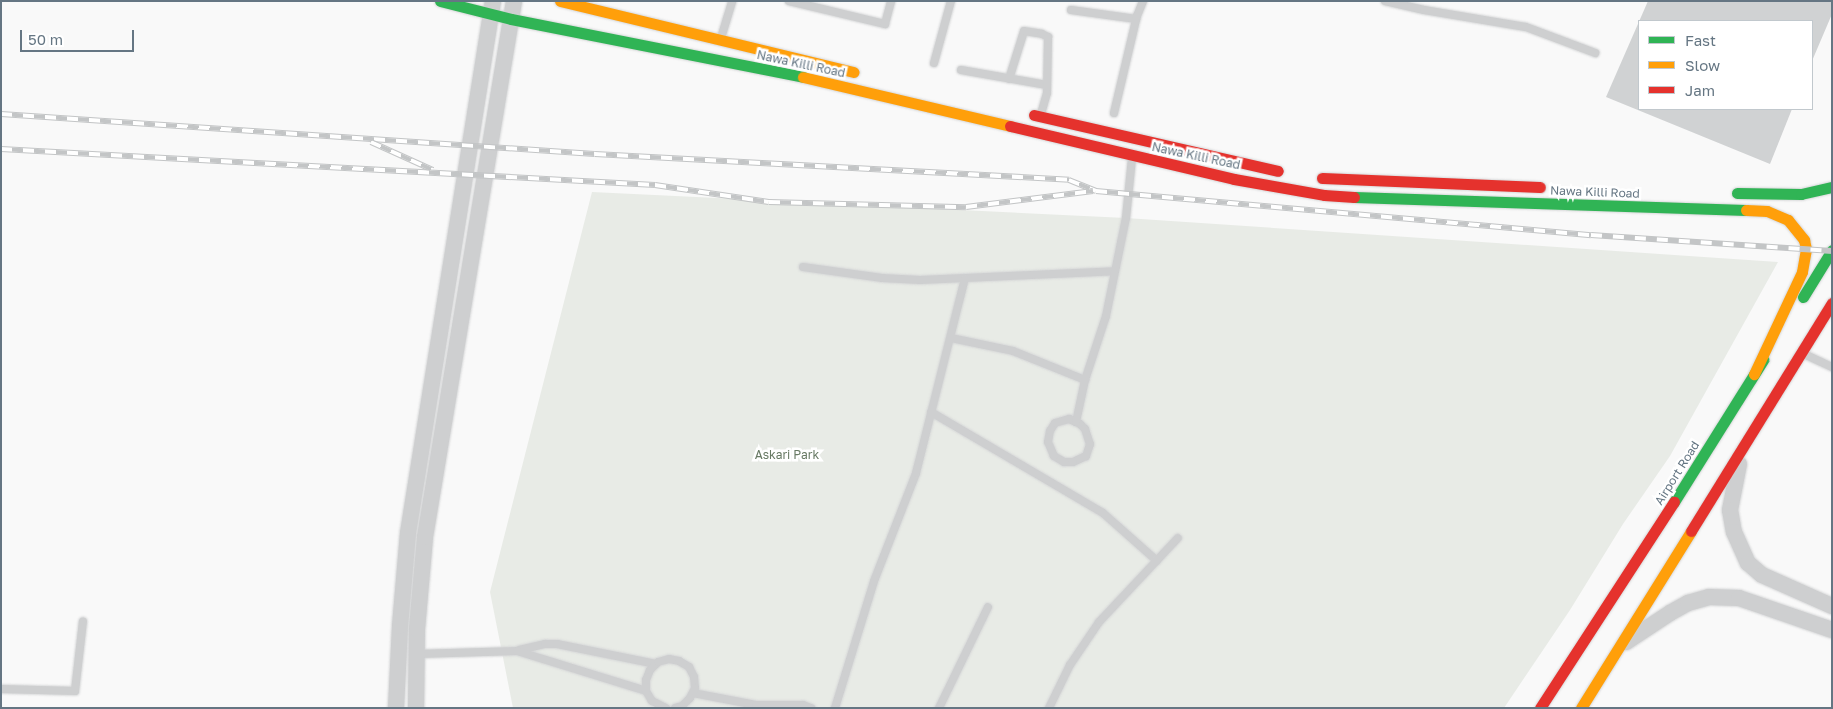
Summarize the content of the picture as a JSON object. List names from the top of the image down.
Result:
{
  "streets": {
    "main road": ["Nawa Killi Road", "Airport Road"]
  },
  "crossings": [
    ["Nawa Killi Road", "Airport Road"]
  ],
  "parks": ["Askari Park"],
  "legend": ["Fast", "Slow", "Jam"],
  "scale_bar": "50 m"
}
